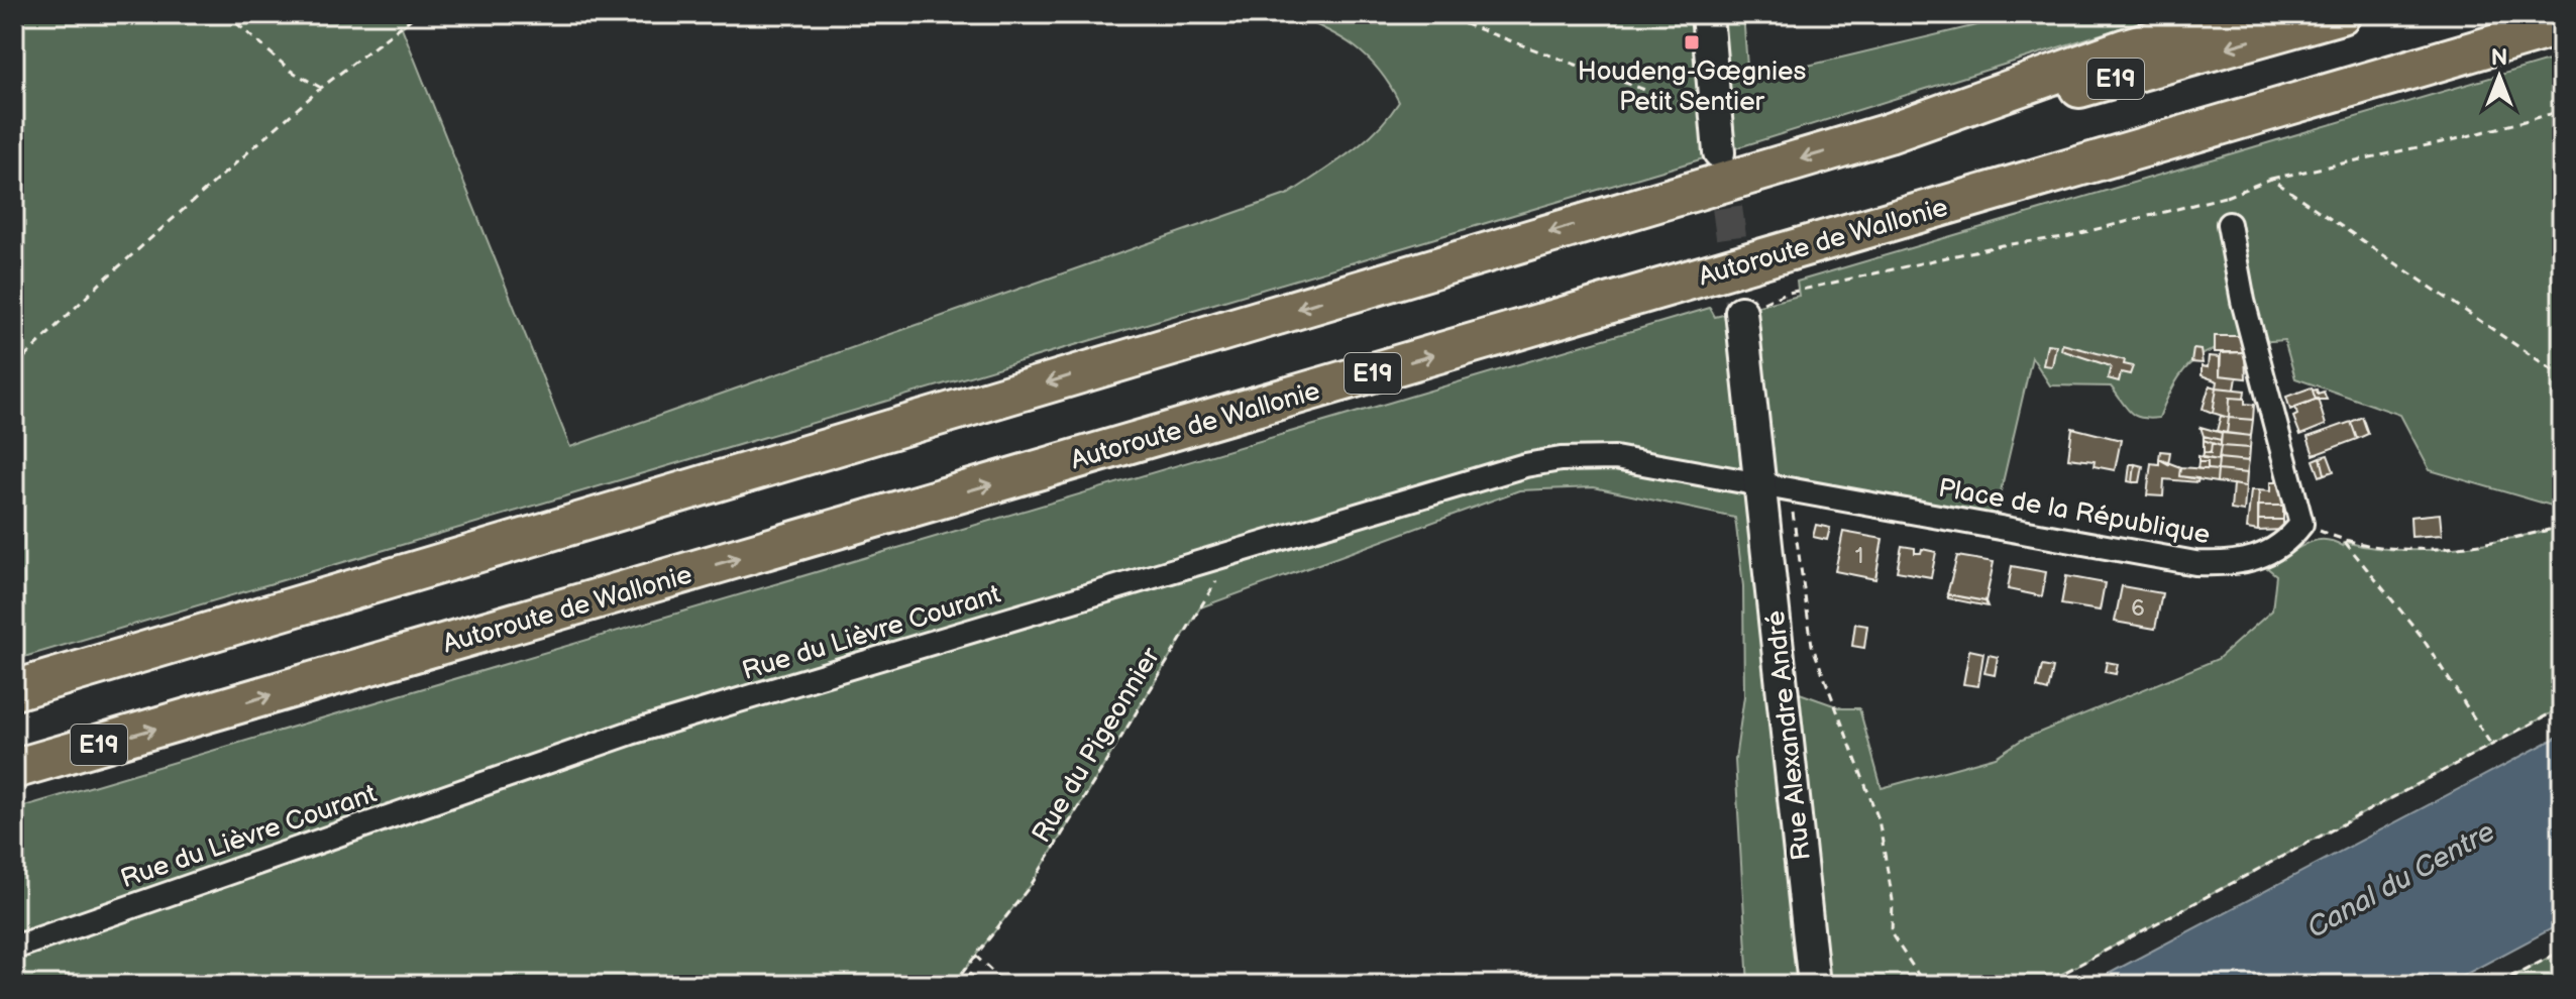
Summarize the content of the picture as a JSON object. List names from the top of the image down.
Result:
{
  "streets": {
    "highway": ["E19", "Autoroute de Wallonie"],
    "street": ["Place de la République", "Rue du Lièvre Courant", "Rue Alexandre André"],
    "path": ["Rue du Pigeonnier"]
  },
  "crossings": [
    ["Place de la République", "Rue du Lièvre Courant"],
    ["Place de la République", "Rue Alexandre André"],
    ["Rue du Lièvre Courant", "Rue Alexandre André"],
    ["Rue du Lièvre Courant", "Rue du Pigeonnier"]
  ],
  "water": ["Canal du Centre"],
  "places": {
    "transit": ["Houdeng-Gœgnies Petit Sentier"]
  },
  "house_numbers": ["1", "6"],
  "north": "top"
}
